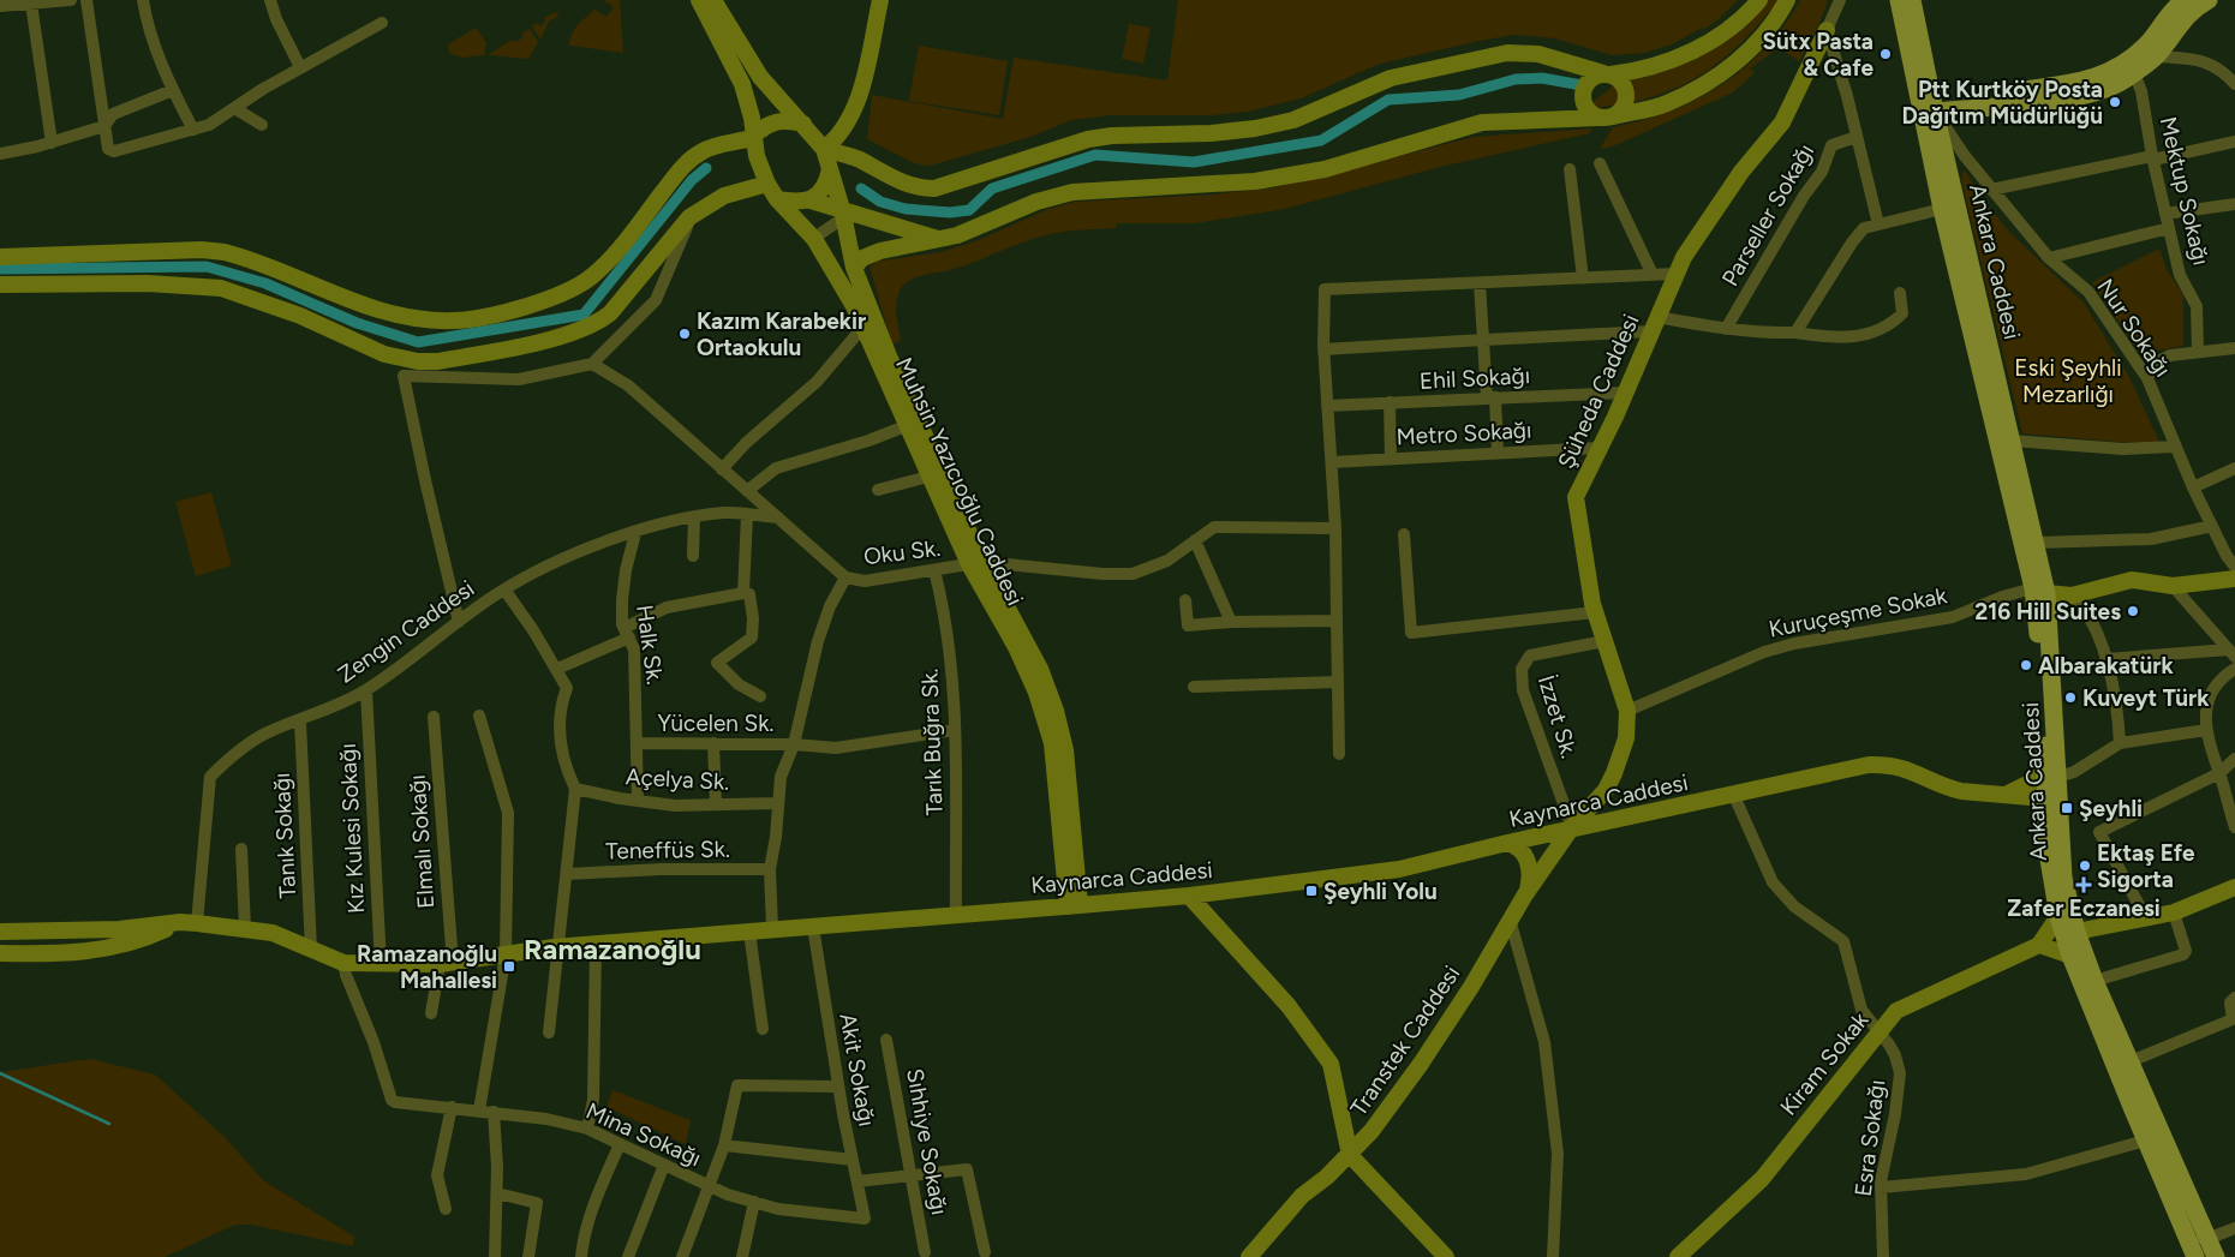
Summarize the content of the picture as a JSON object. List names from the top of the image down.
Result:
{
  "streets": {
    "main road": ["Ankara Caddesi"],
    "street": [
      "Mektup Sokağı",
      "Parseller Sokağı",
      "Nur Sokağı",
      "Ehil Sokağı",
      "Şüheda Caddesi",
      "Metro Sokağı",
      "Muhsin Yazıcıoğlu Caddesi",
      "Oku Sk.",
      "Kuruçeşme Sokak",
      "Zengin Caddesi",
      "Halk Sk.",
      "İzzet Sk.",
      "Yücelen Sk.",
      "Tarık Buğra Sk.",
      "Açelya Sk.",
      "Kaynarca Caddesi",
      "Kız Kulesi Sokağı",
      "Tanık Sokağı",
      "Elmalı Sokağı",
      "Teneffüs Sk.",
      "Transtek Caddesi",
      "Kiram Sokak",
      "Akit Sokağı",
      "Mina Sokağı",
      "Esra Sokağı",
      "Sıhhiye Sokağı"
    ]
  },
  "crossings": [
    ["Ankara Caddesi", "Nur Sokağı"],
    ["Ankara Caddesi", "Kuruçeşme Sokak"],
    ["Ankara Caddesi", "Kaynarca Caddesi"],
    ["Ehil Sokağı", "Şüheda Caddesi"],
    ["Şüheda Caddesi", "Metro Sokağı"],
    ["Şüheda Caddesi", "Kuruçeşme Sokak"],
    ["Şüheda Caddesi", "İzzet Sk."],
    ["Şüheda Caddesi", "Kaynarca Caddesi"],
    ["Şüheda Caddesi", "Transtek Caddesi"],
    ["Muhsin Yazıcıoğlu Caddesi", "Oku Sk."],
    ["Muhsin Yazıcıoğlu Caddesi", "Kaynarca Caddesi"],
    ["Oku Sk.", "Zengin Caddesi"],
    ["Oku Sk.", "Tarık Buğra Sk."],
    ["Zengin Caddesi", "Halk Sk."],
    ["Zengin Caddesi", "Kaynarca Caddesi"],
    ["Zengin Caddesi", "Kız Kulesi Sokağı"],
    ["Zengin Caddesi", "Tanık Sokağı"],
    ["Halk Sk.", "Yücelen Sk."],
    ["Halk Sk.", "Açelya Sk."],
    ["İzzet Sk.", "Kaynarca Caddesi"],
    ["İzzet Sk.", "Transtek Caddesi"],
    ["Yücelen Sk.", "Tarık Buğra Sk."],
    ["Tarık Buğra Sk.", "Kaynarca Caddesi"],
    ["Kaynarca Caddesi", "Kız Kulesi Sokağı"],
    ["Kaynarca Caddesi", "Tanık Sokağı"],
    ["Kaynarca Caddesi", "Elmalı Sokağı"],
    ["Kaynarca Caddesi", "Transtek Caddesi"],
    ["Kaynarca Caddesi", "Akit Sokağı"],
    ["Kaynarca Caddesi", "Mina Sokağı"],
    ["Kaynarca Caddesi", "Esra Sokağı"],
    ["Kiram Sokak", "Esra Sokağı"],
    ["Akit Sokağı", "Mina Sokağı"]
  ],
  "districts": ["Ramazanoğlu"],
  "parks": ["Eski Şeyhli Mezarlığı"],
  "places": {
    "other": [
      "Sütx Pasta & Cafe",
      "Ptt Kurtköy Posta Dağıtım Müdürlüğü",
      "Kazım Karabekir Ortaokulu",
      "216 Hill Suites",
      "Albarakatürk",
      "Kuveyt Türk",
      "Ektaş Efe Sigorta"
    ],
    "transit": ["Şeyhli", "Şeyhli Yolu", "Ramazanoğlu Mahallesi"],
    "health": ["Zafer Eczanesi"]
  }
}
